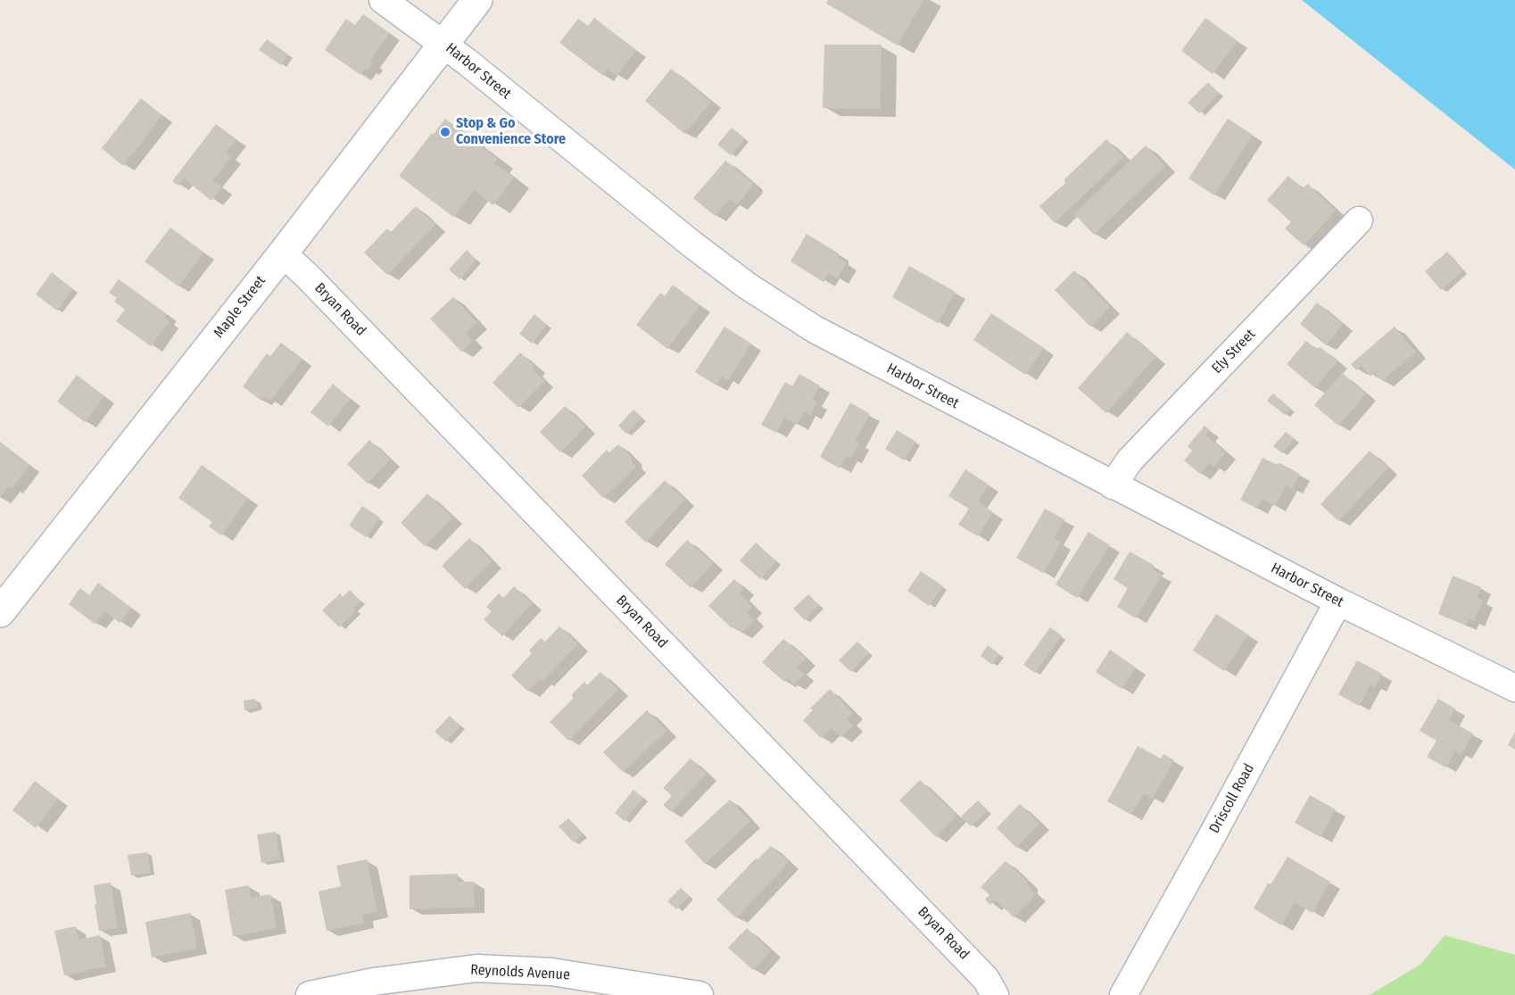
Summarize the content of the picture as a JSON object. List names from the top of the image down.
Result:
{
  "streets": {
    "street": [
      "Harbor Street",
      "Maple Street",
      "Bryan Road",
      "Ely Street",
      "Driscoll Road",
      "Reynolds Avenue"
    ]
  },
  "crossings": [
    ["Harbor Street", "Maple Street"],
    ["Harbor Street", "Ely Street"],
    ["Harbor Street", "Driscoll Road"],
    ["Maple Street", "Bryan Road"]
  ],
  "places": ["Stop & Go Convenience Store"]
}
